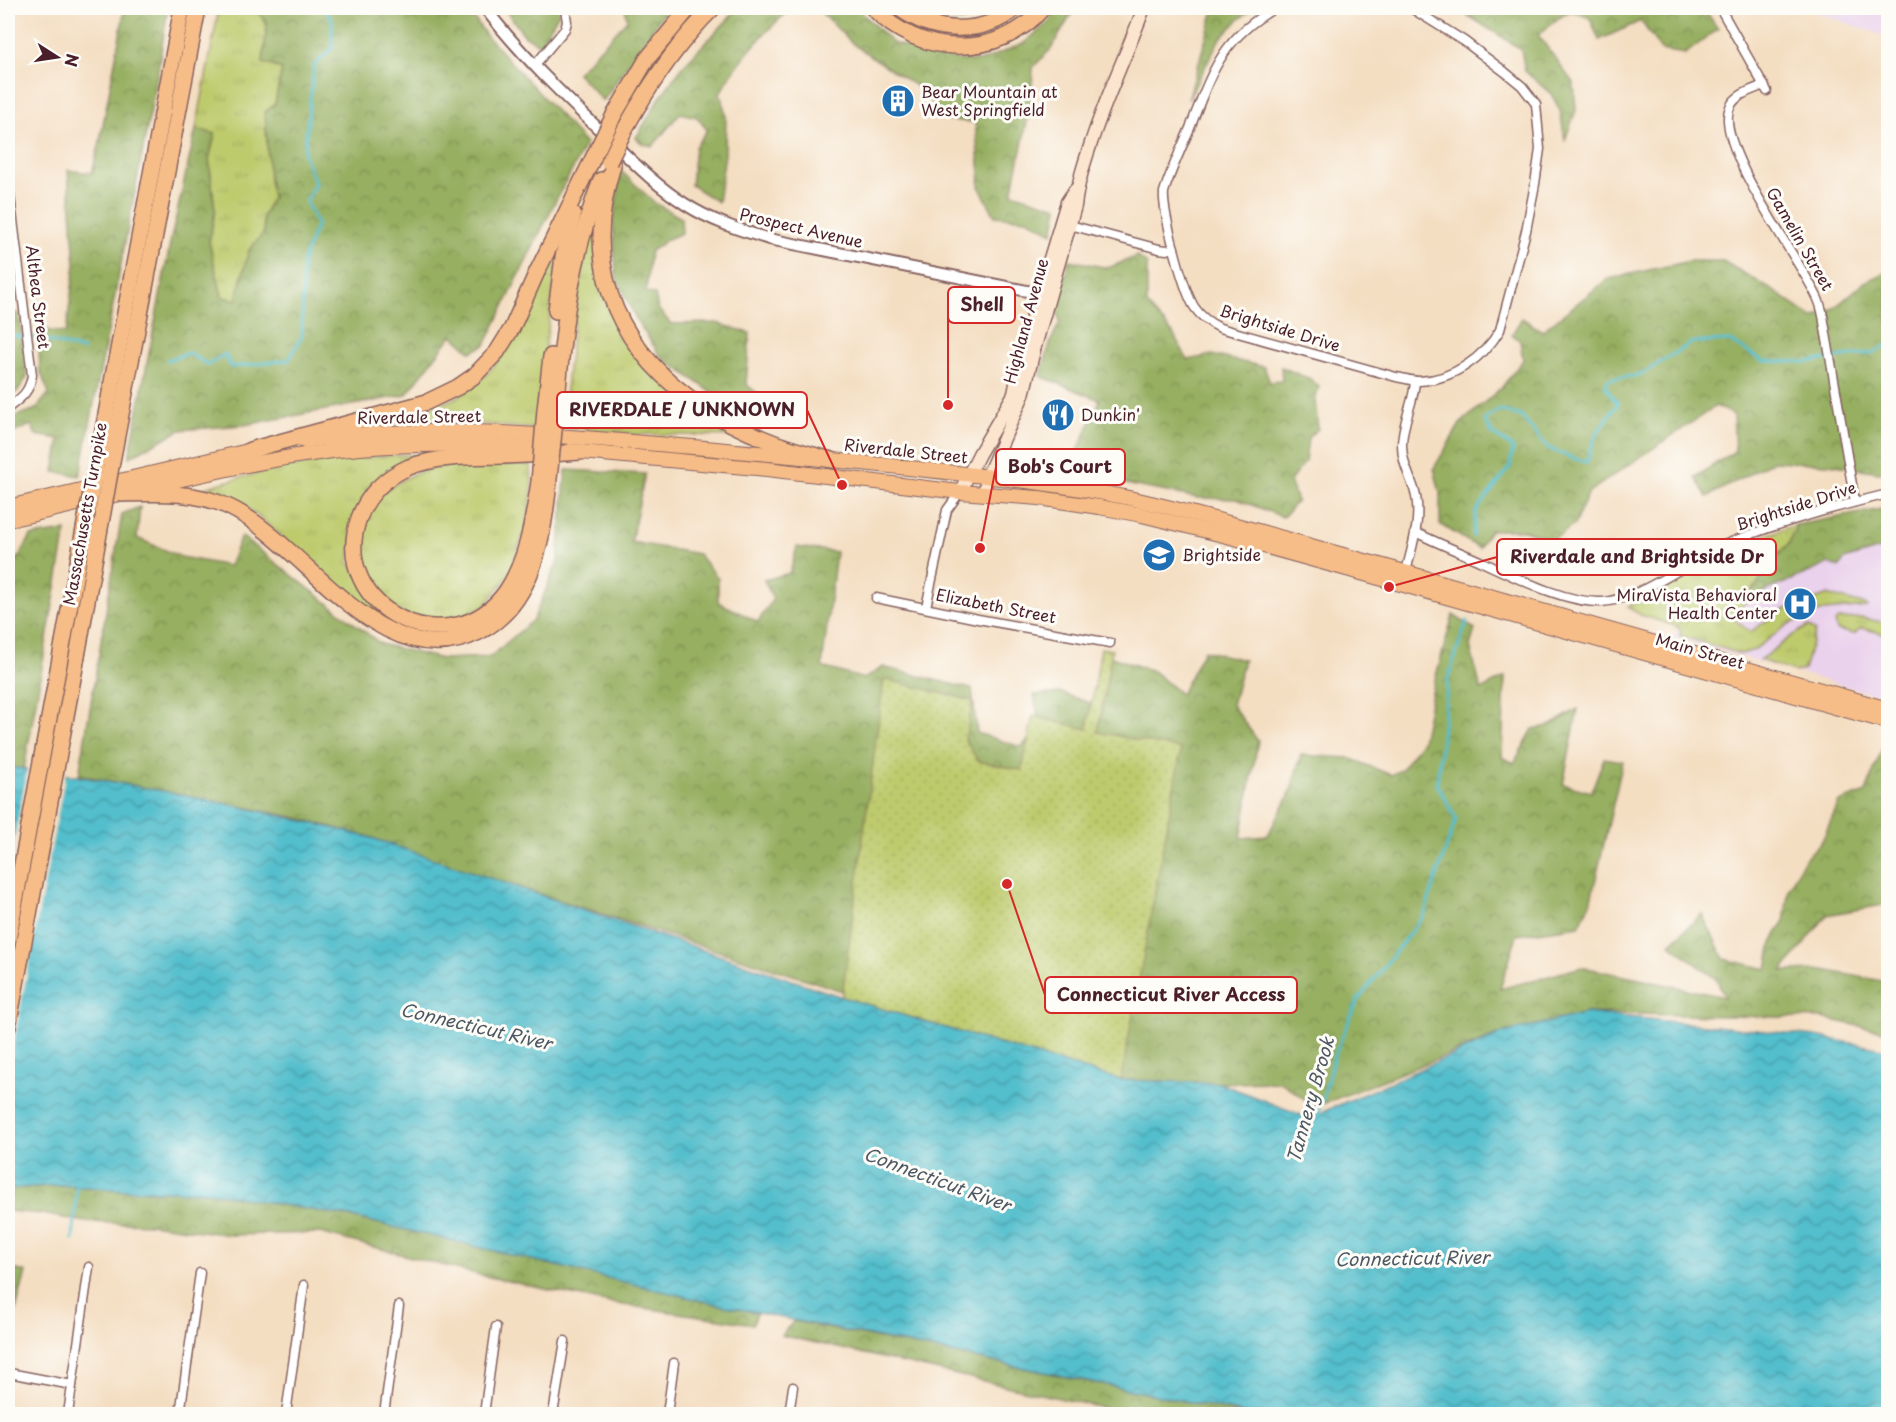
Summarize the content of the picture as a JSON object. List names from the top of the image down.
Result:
{
  "streets": {
    "highway": ["Massachusetts Turnpike"],
    "main road": ["Highland Avenue", "Riverdale Street", "Main Street"],
    "street": [
      "Prospect Avenue",
      "Gamelin Street",
      "Althea Street",
      "Brightside Drive",
      "Elizabeth Street"
    ]
  },
  "crossings": [
    ["Prospect Avenue", "Highland Avenue"],
    ["Gamelin Street", "Brightside Drive"],
    ["Highland Avenue", "Riverdale Street"],
    ["Riverdale Street", "Main Street"]
  ],
  "water": ["Connecticut River", "Tannery Brook"],
  "places": {
    "building": ["Bear Mountain at West Springfield"],
    "other": [
      "Shell",
      "RIVERDALE / UNKNOWN",
      "Bob's Court",
      "Riverdale and Brightside Dr",
      "Connecticut River Access"
    ],
    "restaurant": ["Dunkin'"],
    "school or university": ["Brightside"],
    "hospital": ["MiraVista Behavioral Health Center"]
  },
  "north": "right"
}
